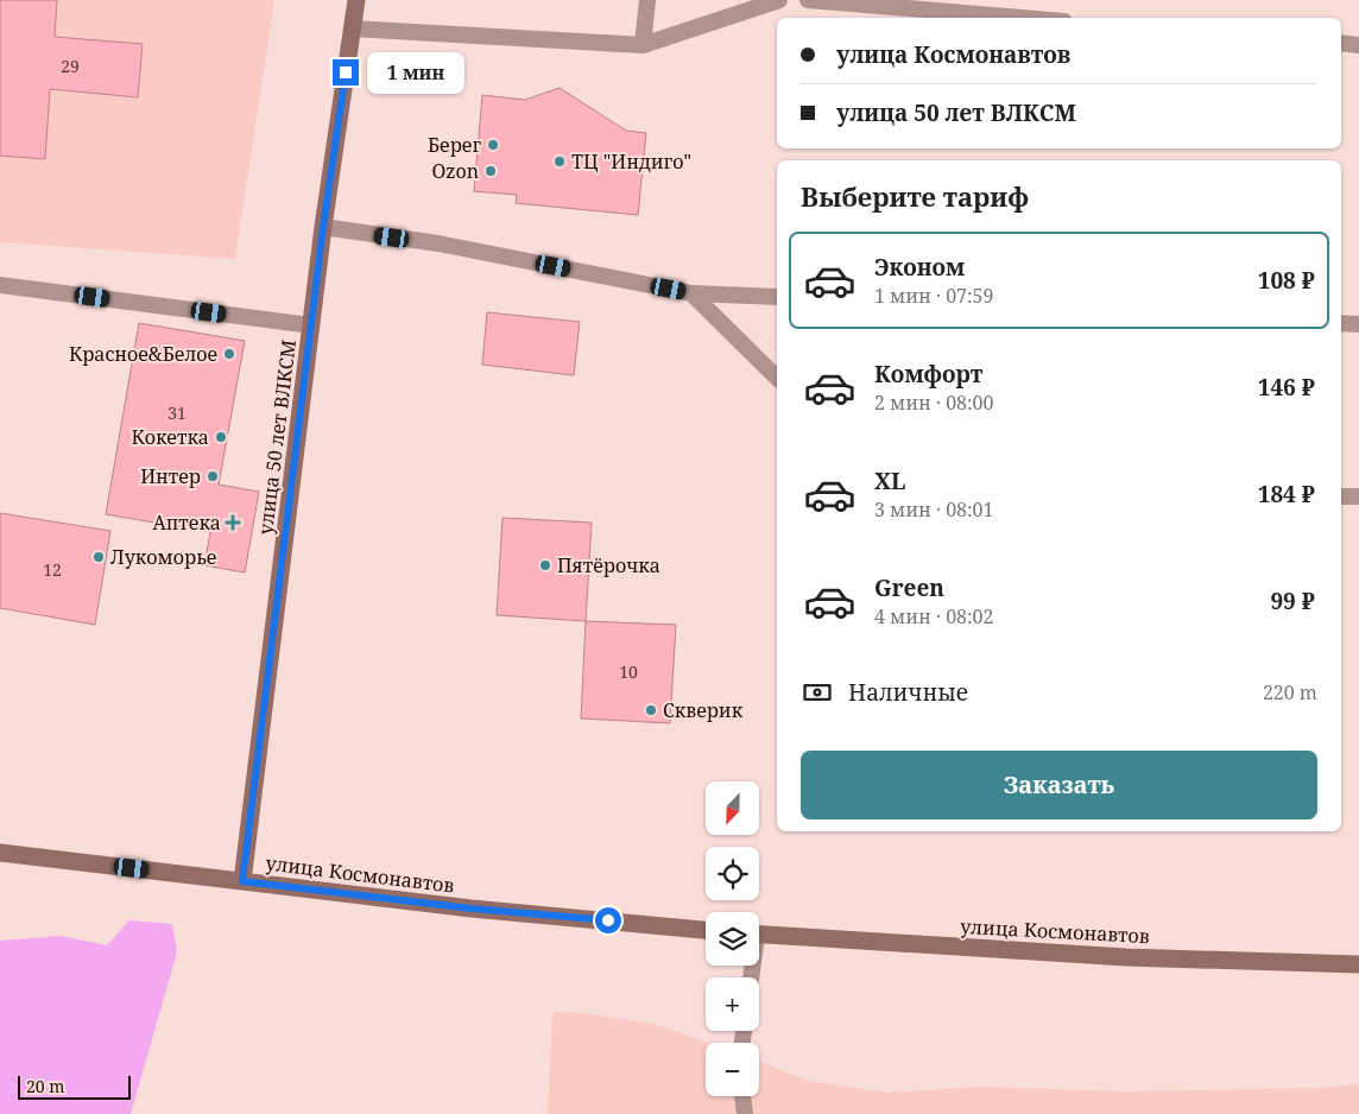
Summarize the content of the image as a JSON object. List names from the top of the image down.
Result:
{
  "streets": {
    "street": ["улица 50 лет ВЛКСМ", "улица Космонавтов"]
  },
  "crossings": [
    ["улица 50 лет ВЛКСМ", "улица Космонавтов"]
  ],
  "places": {
    "other": [
      "Берег",
      "ТЦ \"Индиго\"",
      "Ozon",
      "Красное&Белое",
      "Кокетка",
      "Интер",
      "Лукоморье",
      "Пятёрочка",
      "Скверик"
    ],
    "health": ["Аптека"]
  },
  "house_numbers": [
    "29",
    "31",
    "12",
    "10"
  ],
  "scale_bar": "20 m",
  "north": "bottom left",
  "page": {
    "banner": ["улица Космонавтов", "улица 50 лет ВЛКСМ"],
    "bubble": "1 мин",
    "heading": "Выберите тариф",
    "list": [
      {
        "name": "Эконом",
        "note": "1 мин · 07:59",
        "value": "108 ₽"
      },
      {
        "name": "Комфорт",
        "note": "2 мин · 08:00",
        "value": "146 ₽"
      },
      {
        "name": "XL",
        "note": "3 мин · 08:01",
        "value": "184 ₽"
      },
      {
        "name": "Green",
        "note": "4 мин · 08:02",
        "value": "99 ₽"
      }
    ],
    "pay": ["Наличные", "220 m"],
    "buttons": "Заказать",
    "map_buttons": ["+", "−"],
    "scale": "20 m"
  }
}
